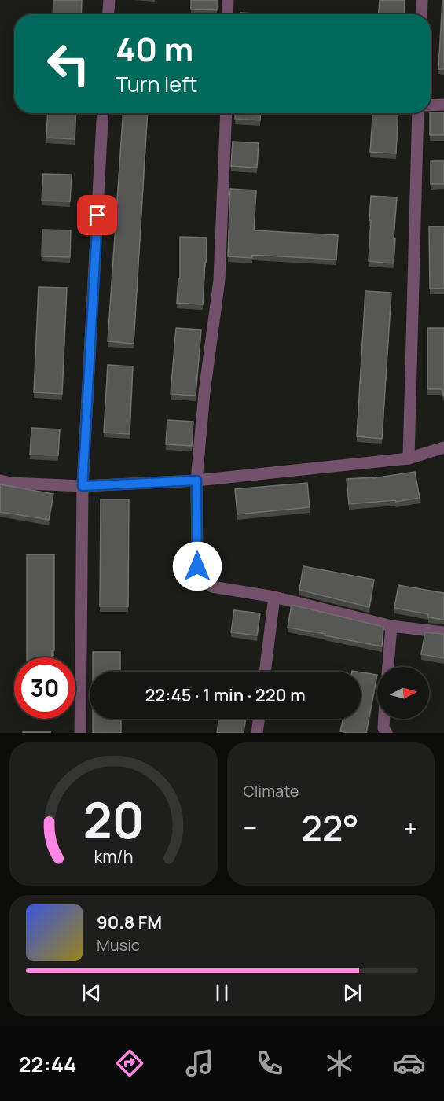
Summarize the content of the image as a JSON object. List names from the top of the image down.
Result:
{
  "north": "right",
  "page": {
    "turn": ["40 m", "Turn left"],
    "limit": "30",
    "trip": "22:45 · 1 min · 220 m",
    "tile": "Climate",
    "heat": ["−", "22°", "+"],
    "song": ["90.8 FM", "Music"],
    "tabs": "22:44",
    "gauge": ["20", "km/h"]
  }
}
